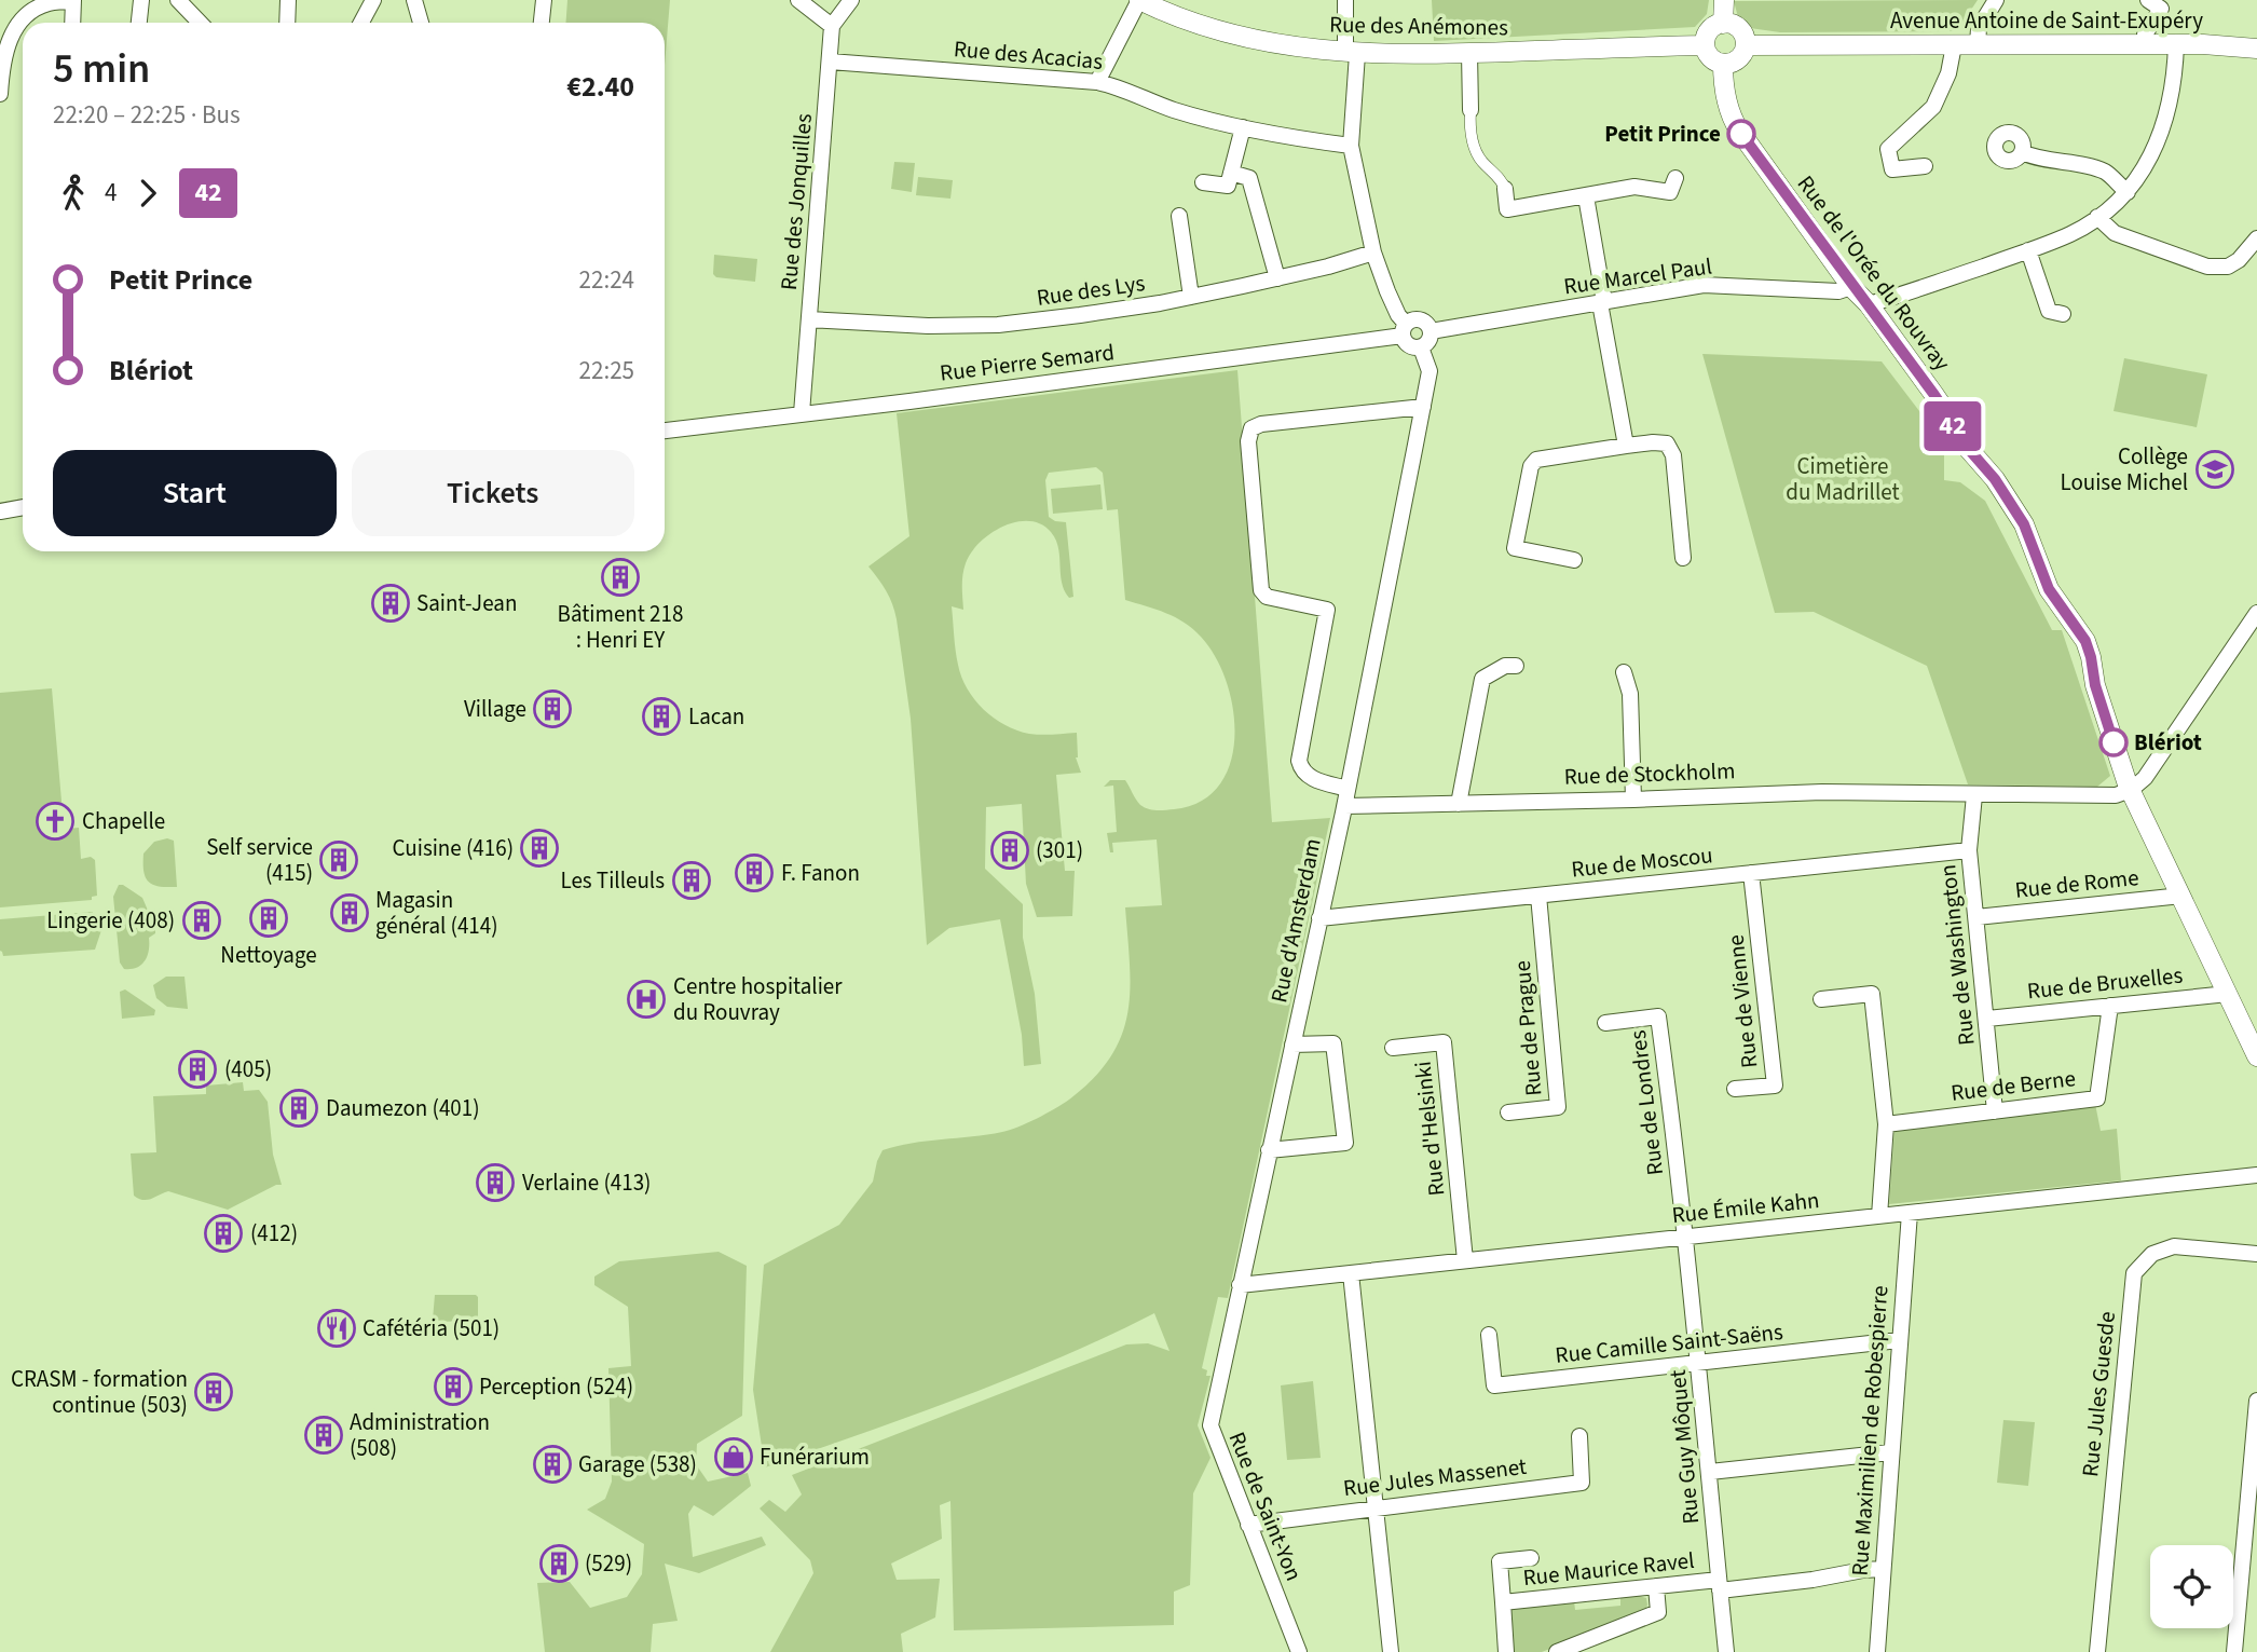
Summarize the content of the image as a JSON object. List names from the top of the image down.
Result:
{
  "streets": {
    "street": [
      "Avenue Antoine de Saint-Exupéry",
      "Rue des Anémones",
      "Rue des Acacias",
      "Rue des Jonquilles",
      "Rue de l'Orée du Rouvray",
      "Rue Marcel Paul",
      "Rue des Lys",
      "Rue Pierre Semard",
      "Rue de Stockholm",
      "Rue de Moscou",
      "Rue de Rome",
      "Rue d'Amsterdam",
      "Rue de Washington",
      "Rue de Bruxelles",
      "Rue de Vienne",
      "Rue de Prague",
      "Rue de Berne",
      "Rue de Londres",
      "Rue d'Helsinki",
      "Rue Émile Kahn",
      "Rue Camille Saint-Saëns",
      "Rue Jules Guesde",
      "Rue Maximilien de Robespierre",
      "Rue Guy Môquet",
      "Rue Jules Massenet",
      "Rue de Saint-Yon",
      "Rue Maurice Ravel"
    ]
  },
  "crossings": [
    ["Avenue Antoine de Saint-Exupéry", "Rue des Anémones"],
    ["Avenue Antoine de Saint-Exupéry", "Rue de l'Orée du Rouvray"],
    ["Rue des Anémones", "Rue de l'Orée du Rouvray"],
    ["Rue des Acacias", "Rue des Jonquilles"],
    ["Rue des Jonquilles", "Rue des Lys"],
    ["Rue des Jonquilles", "Rue Pierre Semard"],
    ["Rue de l'Orée du Rouvray", "Rue Marcel Paul"],
    ["Rue de l'Orée du Rouvray", "Rue de Stockholm"],
    ["Rue Marcel Paul", "Rue Pierre Semard"],
    ["Rue de Stockholm", "Rue d'Amsterdam"],
    ["Rue de Stockholm", "Rue de Washington"],
    ["Rue de Moscou", "Rue d'Amsterdam"],
    ["Rue de Moscou", "Rue de Washington"],
    ["Rue de Moscou", "Rue de Vienne"],
    ["Rue de Moscou", "Rue de Prague"],
    ["Rue de Rome", "Rue de Washington"],
    ["Rue d'Amsterdam", "Rue Émile Kahn"],
    ["Rue d'Amsterdam", "Rue de Saint-Yon"],
    ["Rue de Washington", "Rue de Bruxelles"],
    ["Rue de Washington", "Rue de Berne"],
    ["Rue de Bruxelles", "Rue de Berne"],
    ["Rue de Londres", "Rue Émile Kahn"],
    ["Rue de Londres", "Rue Guy Môquet"],
    ["Rue d'Helsinki", "Rue Émile Kahn"],
    ["Rue Émile Kahn", "Rue Maximilien de Robespierre"],
    ["Rue Émile Kahn", "Rue Guy Môquet"],
    ["Rue Émile Kahn", "Rue de Saint-Yon"],
    ["Rue Camille Saint-Saëns", "Rue Maximilien de Robespierre"],
    ["Rue Camille Saint-Saëns", "Rue Guy Môquet"],
    ["Rue Maximilien de Robespierre", "Rue Maurice Ravel"],
    ["Rue Guy Môquet", "Rue Maurice Ravel"],
    ["Rue Jules Massenet", "Rue de Saint-Yon"]
  ],
  "parks": ["Cimetière du Madrillet"],
  "places": {
    "other": ["Petit Prince", "Blériot"],
    "school or university": ["Collège Louise Michel"],
    "building": [
      "Bâtiment 218 : Henri EY",
      "Saint-Jean",
      "Village",
      "Lacan",
      "Cuisine (416)",
      "(301)",
      "Self service (415)",
      "F. Fanon",
      "Les Tilleuls",
      "Magasin général (414)",
      "Nettoyage",
      "Lingerie (408)",
      "(405)",
      "Daumezon (401)",
      "Verlaine (413)",
      "(412)",
      "Perception (524)",
      "CRASM - formation continue (503)",
      "Administration (508)",
      "Garage (538)",
      "(529)"
    ],
    "church": ["Chapelle"],
    "hospital": ["Centre hospitalier du Rouvray"],
    "restaurant": ["Cafétéria (501)"],
    "shop": ["Funérarium"]
  },
  "lines": ["bus line 42"],
  "page": {
    "on_map": "42",
    "heading": ["5 min", "22:20 – 22:25 · Bus", "€2.40"],
    "legs": ["4", "42"],
    "list": [
      {
        "name": "Petit Prince",
        "value": "22:24"
      },
      {
        "name": "Blériot",
        "value": "22:25"
      }
    ],
    "buttons": ["Start", "Tickets"]
  }
}
